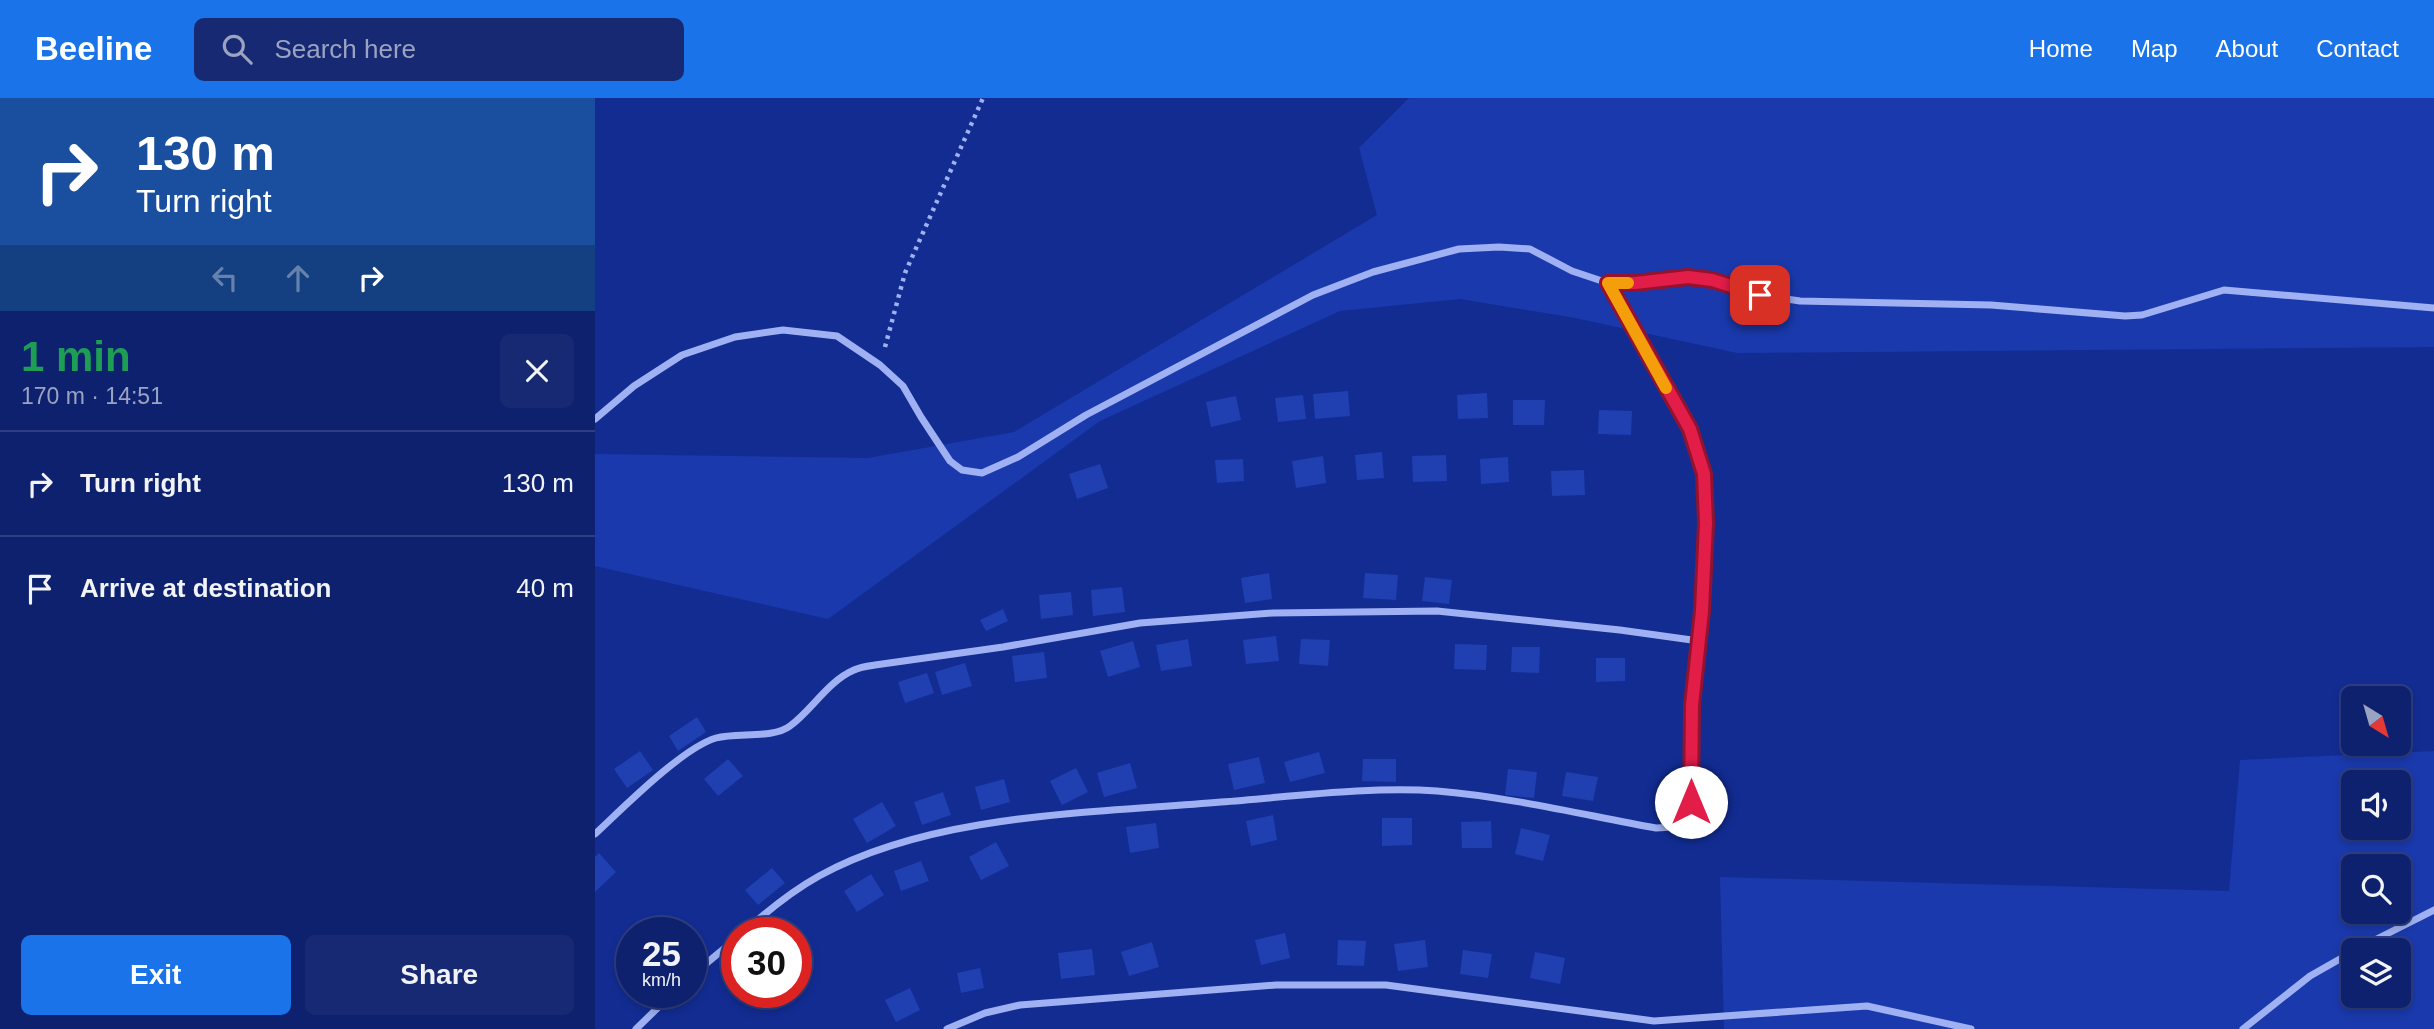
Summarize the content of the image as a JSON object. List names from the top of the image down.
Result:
{
  "north": "bottom right",
  "page": {
    "header": "Beeline",
    "search": "Search here",
    "nav": [
      "Home",
      "Map",
      "About",
      "Contact"
    ],
    "turn": ["130 m", "Turn right"],
    "heading": ["1 min", "170 m · 14:51"],
    "list": [
      {
        "name": "Turn right",
        "value": "130 m"
      },
      {
        "name": "Arrive at destination",
        "value": "40 m"
      }
    ],
    "speed": "25 km/h",
    "limit": "30",
    "buttons": ["Exit", "Share"]
  }
}
